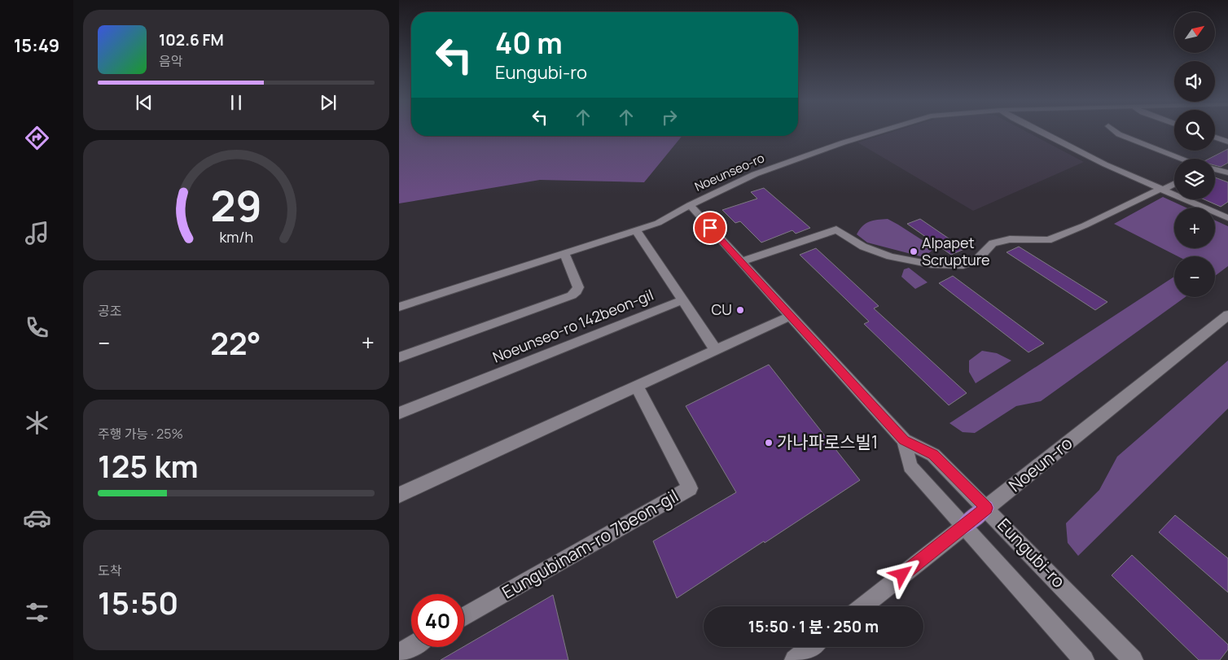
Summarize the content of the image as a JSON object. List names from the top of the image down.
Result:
{
  "streets": {
    "main road": ["Noeun-ro"],
    "street": [
      "Noeunseo-ro",
      "Noeunseo-ro 142beon-gil",
      "Eungubinam-ro 7beon-gil",
      "Eungubi-ro"
    ]
  },
  "crossings": [
    ["Noeunseo-ro", "Noeunseo-ro 142beon-gil"],
    ["Noeunseo-ro", "Eungubi-ro"],
    ["Noeun-ro", "Eungubi-ro"]
  ],
  "places": ["Alpapet Scrupture", "CU", "가나파로스빌1"],
  "north": "top right",
  "page": {
    "tabs": "15:49",
    "map_buttons": ["+", "−"],
    "turn": ["40 m", "Eungubi-ro"],
    "song": ["102.6 FM", "음악"],
    "tile": [
      "공조",
      ["주행 가능 · 25%", "125 km"],
      ["도착", "15:50"]
    ],
    "heat": ["−", "22°", "+"],
    "limit": "40",
    "trip": "15:50 · 1 분 · 250 m",
    "gauge": ["29", "km/h"]
  }
}
